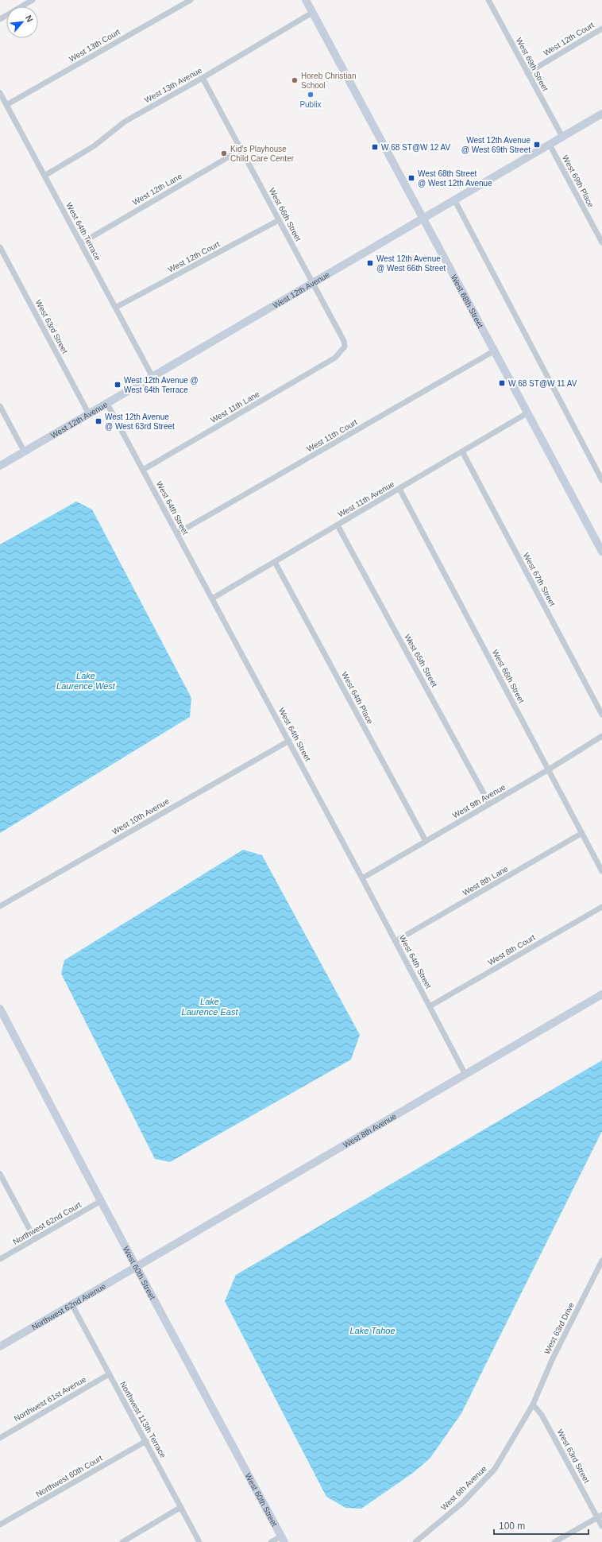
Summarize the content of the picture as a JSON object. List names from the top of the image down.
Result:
{
  "streets": {
    "main road": [
      "West 12th Avenue",
      "West 68th Street",
      "West 8th Avenue",
      "West 60th Street",
      "Northwest 62nd Avenue"
    ],
    "street": [
      "West 12th Court",
      "West 13th Court",
      "West 69th Street",
      "West 13th Avenue",
      "West 69th Place",
      "West 12th Lane",
      "West 66th Street",
      "West 64th Terrace",
      "West 63rd Street",
      "West 11th Lane",
      "West 11th Court",
      "West 11th Avenue",
      "West 64th Street",
      "West 67th Street",
      "West 65th Street",
      "West 64th Place",
      "West 9th Avenue",
      "West 10th Avenue",
      "West 8th Lane",
      "West 8th Court",
      "Northwest 62nd Court",
      "West 63rd Drive",
      "Northwest 61st Avenue",
      "Northwest 113th Terrace",
      "Northwest 60th Court",
      "West 6th Avenue"
    ]
  },
  "crossings": [
    ["West 12th Court", "West 69th Street"],
    ["West 12th Court", "West 66th Street"],
    ["West 12th Court", "West 64th Terrace"],
    ["West 13th Court", "West 64th Terrace"],
    ["West 69th Street", "West 12th Avenue"],
    ["West 13th Avenue", "West 66th Street"],
    ["West 13th Avenue", "West 64th Terrace"],
    ["West 13th Avenue", "West 68th Street"],
    ["West 69th Place", "West 12th Avenue"],
    ["West 12th Lane", "West 66th Street"],
    ["West 12th Lane", "West 64th Terrace"],
    ["West 66th Street", "West 12th Avenue"],
    ["West 66th Street", "West 11th Lane"],
    ["West 66th Street", "West 11th Avenue"],
    ["West 66th Street", "West 9th Avenue"],
    ["West 66th Street", "West 8th Lane"],
    ["West 64th Terrace", "West 12th Avenue"],
    ["West 12th Avenue", "West 68th Street"],
    ["West 12th Avenue", "West 63rd Street"],
    ["West 12th Avenue", "West 64th Street"],
    ["West 68th Street", "West 11th Court"],
    ["West 68th Street", "West 11th Avenue"],
    ["West 63rd Street", "West 63rd Drive"],
    ["West 63rd Street", "West 6th Avenue"],
    ["West 11th Lane", "West 64th Street"],
    ["West 11th Court", "West 64th Street"],
    ["West 11th Avenue", "West 64th Street"],
    ["West 11th Avenue", "West 67th Street"],
    ["West 11th Avenue", "West 65th Street"],
    ["West 11th Avenue", "West 64th Place"],
    ["West 64th Street", "West 9th Avenue"],
    ["West 64th Street", "West 10th Avenue"],
    ["West 64th Street", "West 8th Lane"],
    ["West 64th Street", "West 8th Court"],
    ["West 64th Street", "West 8th Avenue"],
    ["West 65th Street", "West 9th Avenue"],
    ["West 64th Place", "West 9th Avenue"],
    ["West 8th Avenue", "West 60th Street"],
    ["West 8th Avenue", "Northwest 62nd Avenue"],
    ["Northwest 62nd Court", "West 60th Street"],
    ["West 60th Street", "Northwest 62nd Avenue"],
    ["Northwest 62nd Avenue", "Northwest 113th Terrace"],
    ["West 63rd Drive", "West 6th Avenue"],
    ["Northwest 61st Avenue", "Northwest 113th Terrace"],
    ["Northwest 113th Terrace", "Northwest 60th Court"]
  ],
  "water": ["Lake Laurence West", "Lake Laurence East", "Lake Tahoe"],
  "places": {
    "other": ["Horeb Christian School", "Publix", "Kid's Playhouse Child Care Center"],
    "transit": [
      "West 12th Avenue @ West 69th Street",
      "W 68 ST@W 12 AV",
      "West 68th Street @ West 12th Avenue",
      "West 12th Avenue @ West 66th Street",
      "W 68 ST@W 11 AV",
      "West 12th Avenue @ West 64th Terrace",
      "West 12th Avenue @ West 63rd Street"
    ]
  },
  "scale_bar": "100 m",
  "north": "top right"
}
